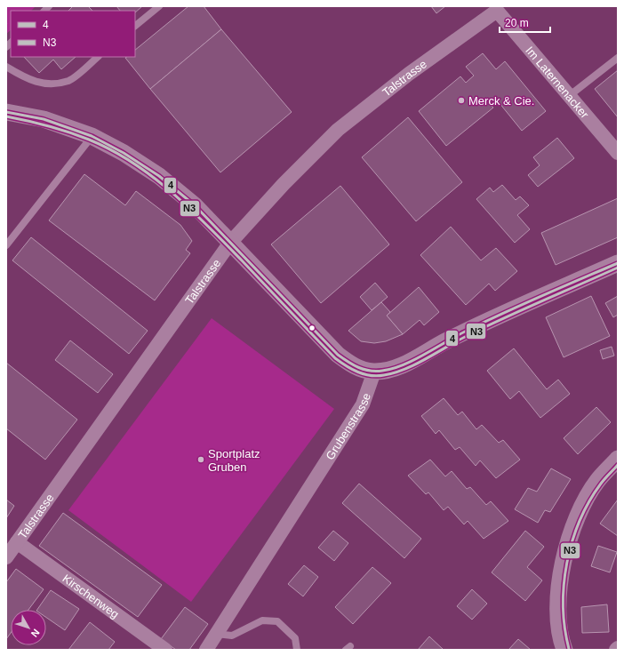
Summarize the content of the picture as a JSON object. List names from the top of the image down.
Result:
{
  "streets": {
    "street": [
      "Talstrasse",
      "Im Laternenacker",
      "Grubenstrasse",
      "Kirschenweg"
    ]
  },
  "crossings": [
    ["Talstrasse", "Im Laternenacker"],
    ["Talstrasse", "Kirschenweg"]
  ],
  "places": ["Merck & Cie.", "Sportplatz Gruben"],
  "lines": ["transit line 4", "transit line N3"],
  "legend": ["4", "N3"],
  "scale_bar": "20 m",
  "north": "bottom right"
}
